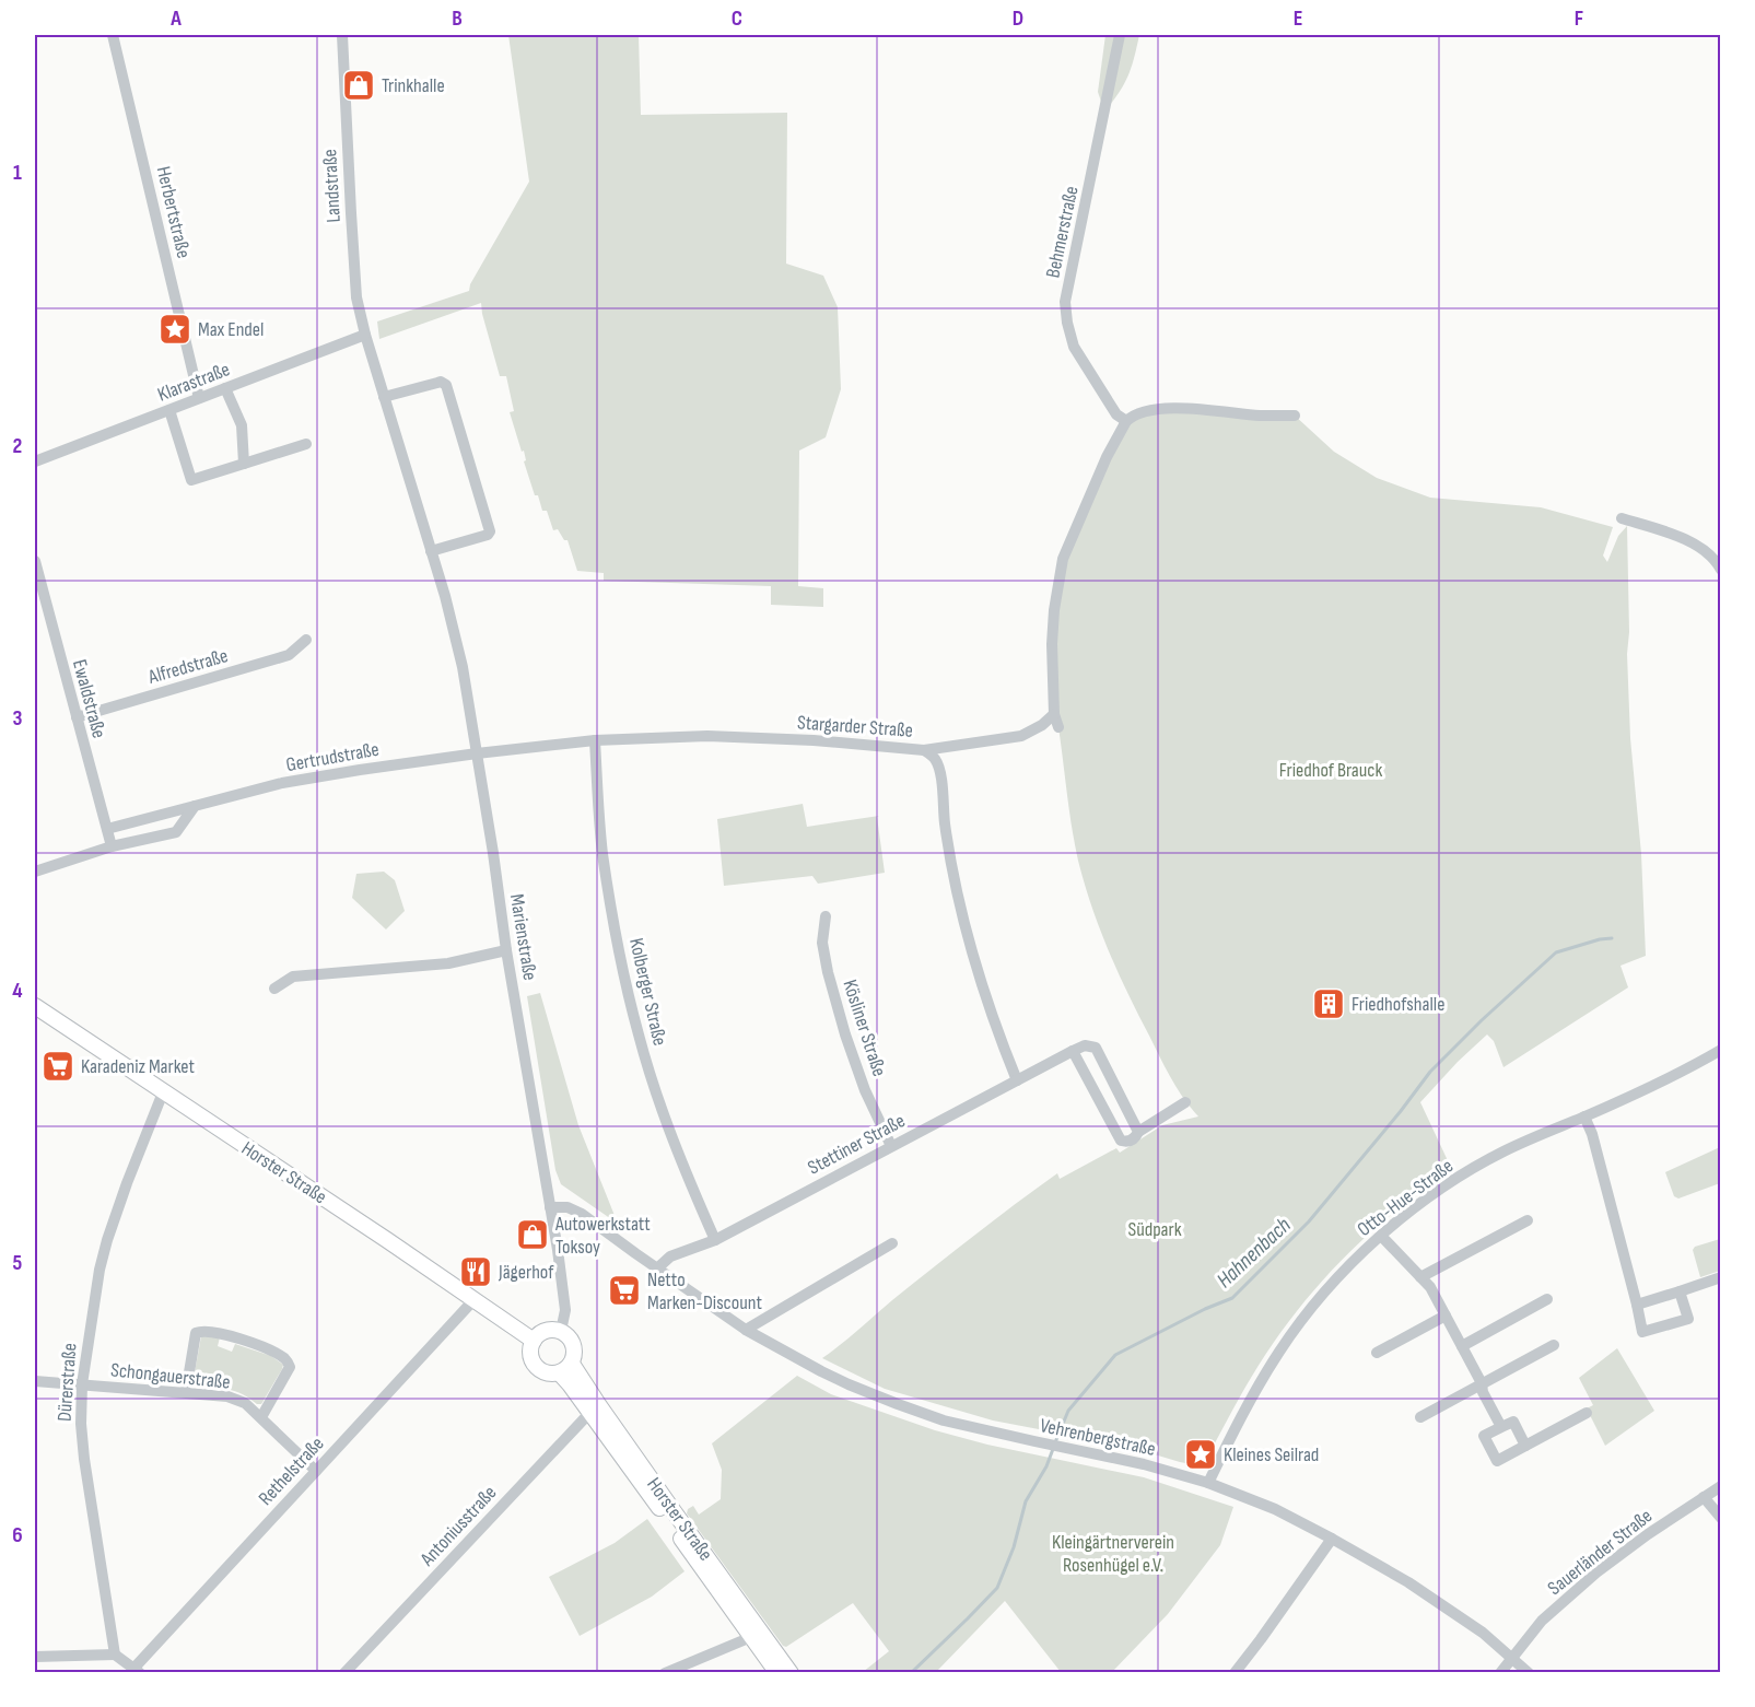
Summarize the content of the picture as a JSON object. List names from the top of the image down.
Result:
{
  "streets": {
    "main road": ["Horster Straße"],
    "street": [
      "Landstraße",
      "Herbertstraße",
      "Behmerstraße",
      "Klarastraße",
      "Alfredstraße",
      "Ewaldstraße",
      "Stargarder Straße",
      "Gertrudstraße",
      "Marienstraße",
      "Kolberger Straße",
      "Kösliner Straße",
      "Stettiner Straße",
      "Otto-Hue-Straße",
      "Schongauerstraße",
      "Dürerstraße",
      "Vehrenbergstraße",
      "Rethelstraße",
      "Antoniusstraße",
      "Sauerländer Straße"
    ]
  },
  "crossings": [
    ["Landstraße", "Klarastraße"],
    ["Landstraße", "Marienstraße"],
    ["Herbertstraße", "Klarastraße"],
    ["Klarastraße", "Marienstraße"],
    ["Alfredstraße", "Ewaldstraße"],
    ["Ewaldstraße", "Gertrudstraße"],
    ["Stargarder Straße", "Gertrudstraße"],
    ["Stargarder Straße", "Marienstraße"],
    ["Stargarder Straße", "Kolberger Straße"],
    ["Stargarder Straße", "Stettiner Straße"],
    ["Gertrudstraße", "Marienstraße"],
    ["Marienstraße", "Horster Straße"],
    ["Marienstraße", "Vehrenbergstraße"],
    ["Kolberger Straße", "Stettiner Straße"],
    ["Kösliner Straße", "Stettiner Straße"],
    ["Stettiner Straße", "Vehrenbergstraße"],
    ["Horster Straße", "Dürerstraße"],
    ["Horster Straße", "Rethelstraße"],
    ["Horster Straße", "Antoniusstraße"],
    ["Otto-Hue-Straße", "Vehrenbergstraße"],
    ["Schongauerstraße", "Dürerstraße"],
    ["Schongauerstraße", "Rethelstraße"],
    ["Vehrenbergstraße", "Sauerländer Straße"]
  ],
  "water": ["Hahnenbach"],
  "parks": ["Friedhof Brauck", "Südpark", "Kleingärtnerverein Rosenhügel e.V."],
  "places": {
    "shop": ["Trinkhalle", "Autowerkstatt Toksoy"],
    "place": ["Max Endel", "Kleines Seilrad"],
    "building": ["Friedhofshalle"],
    "supermarket": ["Karadeniz Market", "Netto Marken-Discount"],
    "restaurant": ["Jägerhof"]
  },
  "grid": {
    "columns": [
      "A",
      "B",
      "C",
      "D",
      "E",
      "F"
    ],
    "rows": [
      "1",
      "2",
      "3",
      "4",
      "5",
      "6"
    ]
  }
}
